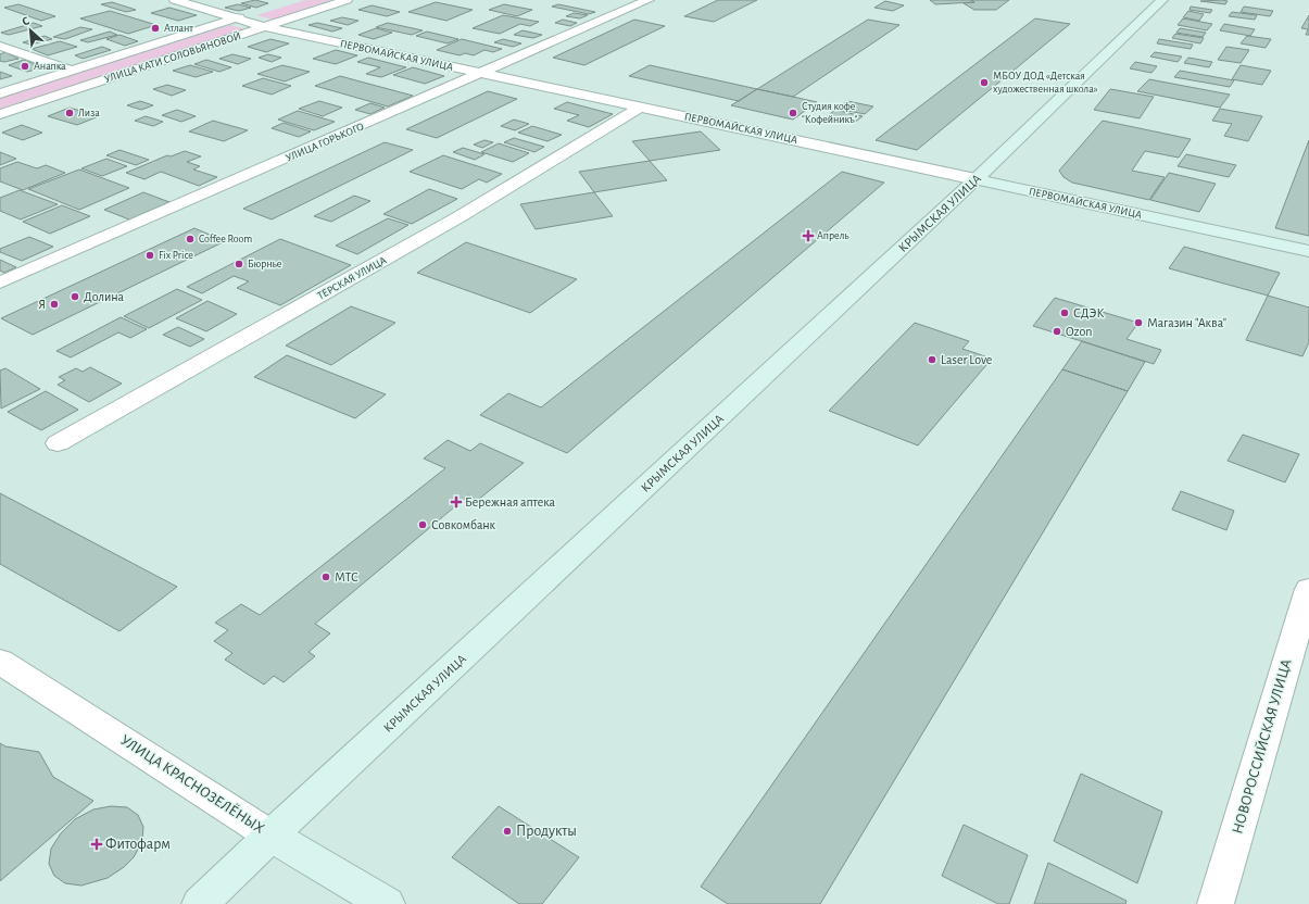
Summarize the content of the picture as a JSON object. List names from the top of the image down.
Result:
{
  "streets": {
    "street": [
      "ПЕРВОМАЙСКАЯ УЛИЦА",
      "УЛИЦА КАТИ СОЛОВЬЯНОВОЙ",
      "УЛИЦА ГОРЬКОГО",
      "КРЫМСКАЯ УЛИЦА",
      "ТЕРСКАЯ УЛИЦА",
      "НОВОРОССИЙСКАЯ УЛИЦА",
      "УЛИЦА КРАСНОЗЕЛЁНЫХ"
    ]
  },
  "crossings": [
    ["ПЕРВОМАЙСКАЯ УЛИЦА", "УЛИЦА КАТИ СОЛОВЬЯНОВОЙ"],
    ["ПЕРВОМАЙСКАЯ УЛИЦА", "УЛИЦА ГОРЬКОГО"],
    ["ПЕРВОМАЙСКАЯ УЛИЦА", "КРЫМСКАЯ УЛИЦА"],
    ["ПЕРВОМАЙСКАЯ УЛИЦА", "ТЕРСКАЯ УЛИЦА"],
    ["КРЫМСКАЯ УЛИЦА", "УЛИЦА КРАСНОЗЕЛЁНЫХ"]
  ],
  "places": {
    "other": [
      "Атлант",
      "Анапка",
      "МБОУ ДОД «Детская художественная школа»",
      "Лиза",
      "Студия кофе \"Кофейникъ\"",
      "Coffee Room",
      "Fix Price",
      "Бюрнье",
      "Долина",
      "Я",
      "СДЭК",
      "Магазин \"Аква\"",
      "Ozon",
      "Laser Love",
      "Совкомбанк",
      "МТС",
      "Продукты"
    ],
    "health": ["Апрель", "Бережная аптека", "Фитофарм"]
  },
  "north": "top left"
}
